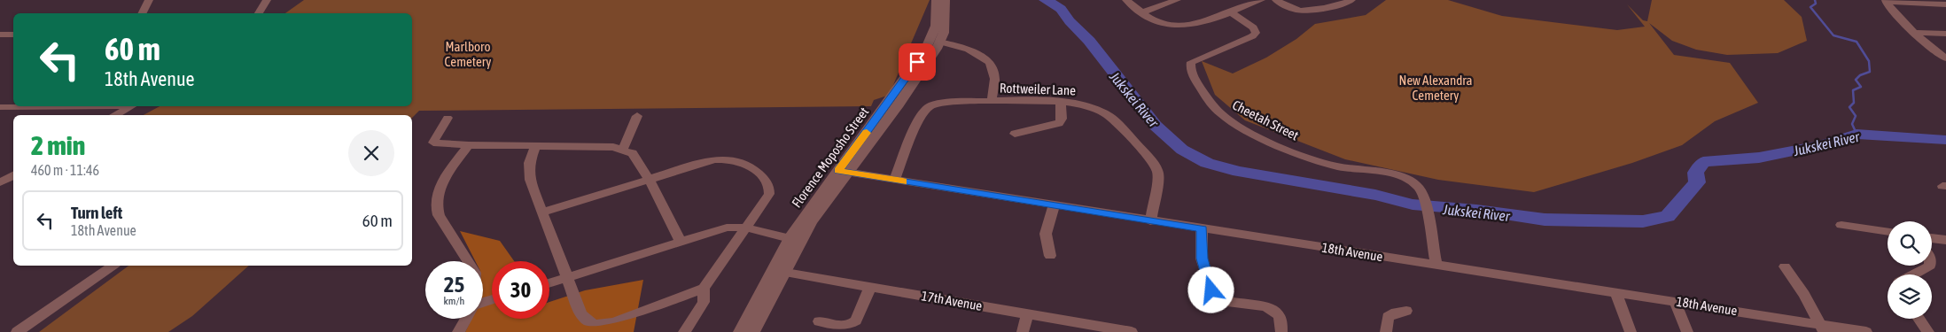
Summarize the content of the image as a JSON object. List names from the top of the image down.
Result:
{
  "streets": {
    "street": [
      "Rottweiler Lane",
      "Cheetah Street",
      "Florence Moposho Street",
      "18th Avenue",
      "17th Avenue"
    ]
  },
  "crossings": [
    ["Rottweiler Lane", "18th Avenue"],
    ["Cheetah Street", "18th Avenue"],
    ["Florence Moposho Street", "18th Avenue"],
    ["Florence Moposho Street", "17th Avenue"]
  ],
  "water": ["Jukskei River"],
  "parks": ["Marlboro Cemetery", "New Alexandra Cemetery"],
  "page": {
    "turn": ["60 m", "18th Avenue"],
    "heading": ["2 min", "460 m · 11:46"],
    "list": [
      {
        "name": "Turn left",
        "note": "18th Avenue",
        "value": "60 m"
      }
    ],
    "speed": "25 km/h",
    "limit": "30"
  }
}
